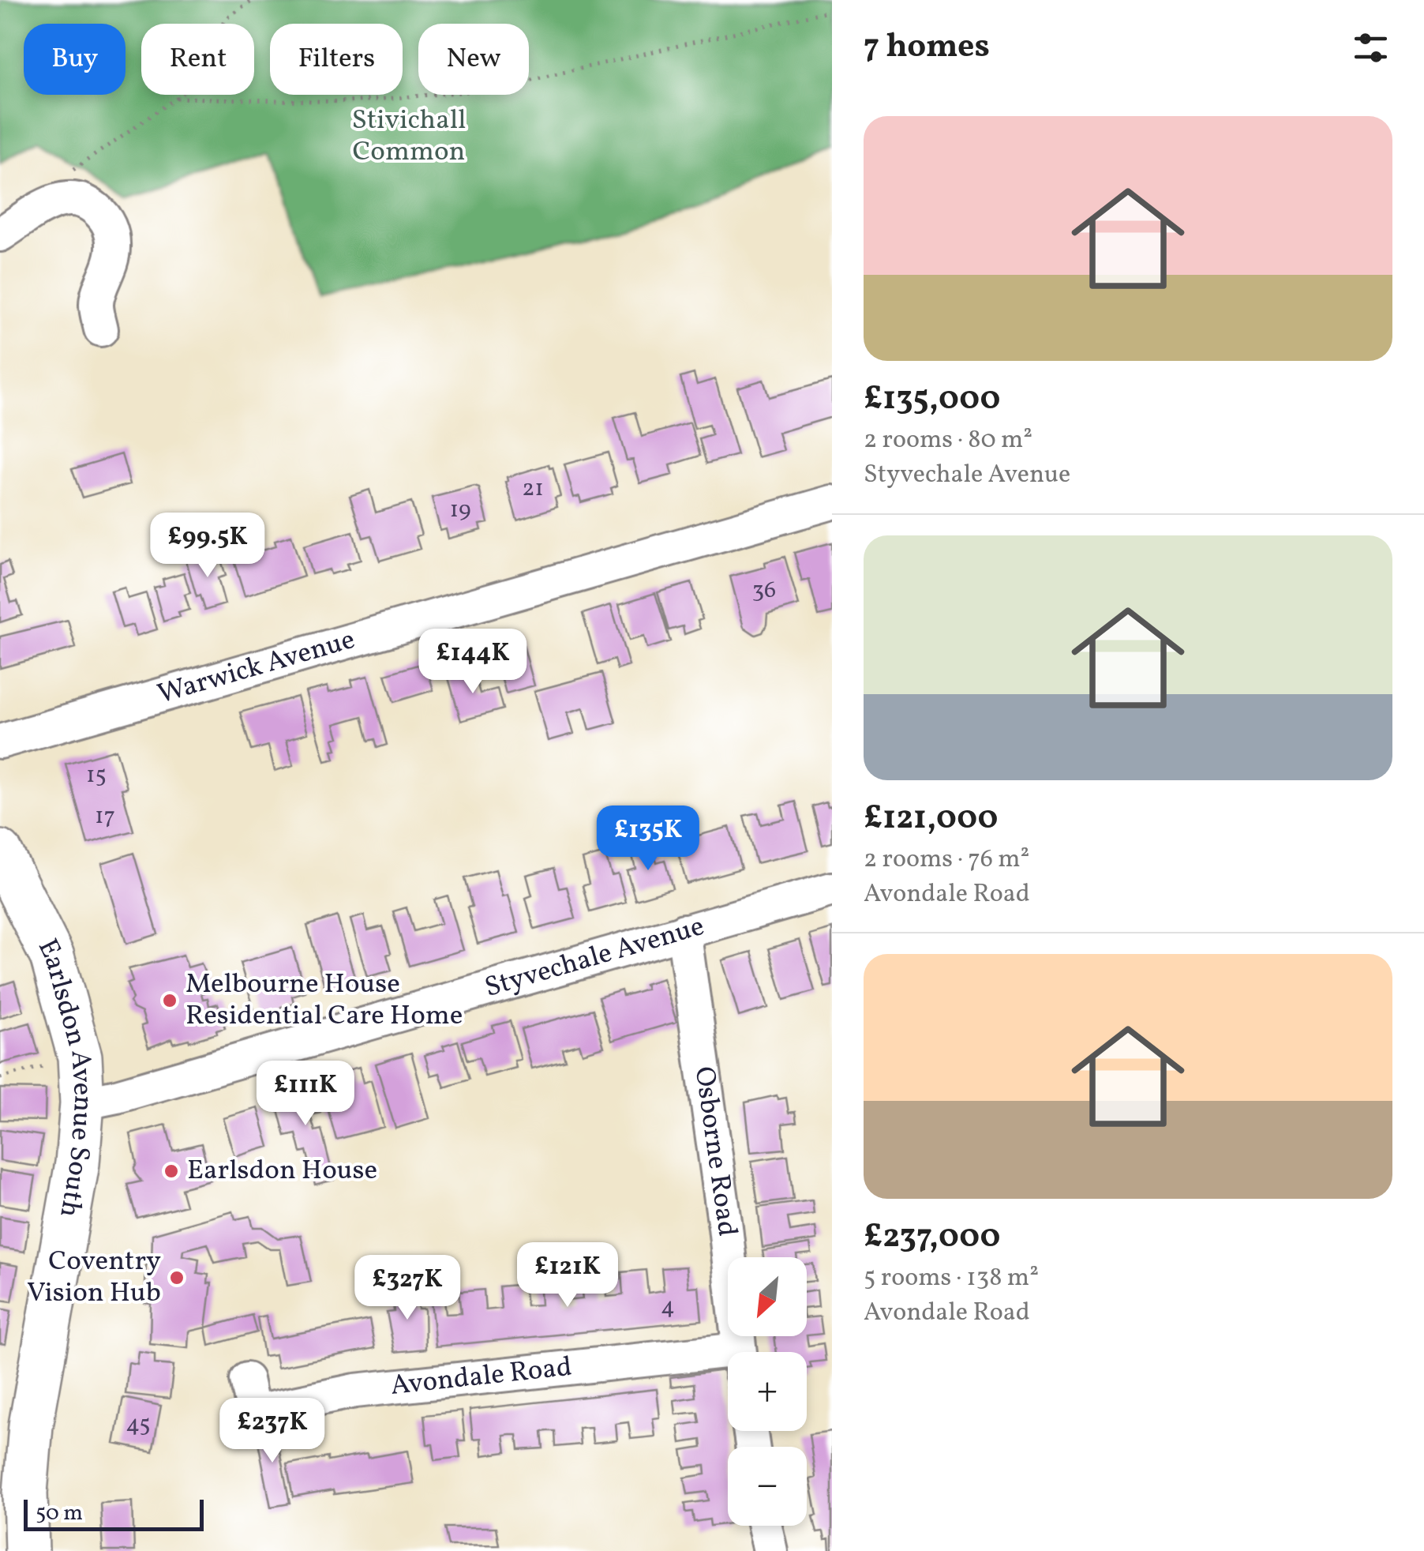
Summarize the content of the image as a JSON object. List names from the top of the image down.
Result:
{
  "streets": {
    "main road": ["Earlsdon Avenue South"],
    "street": [
      "Warwick Avenue",
      "Styvechale Avenue",
      "Osborne Road",
      "Avondale Road"
    ]
  },
  "crossings": [
    ["Styvechale Avenue", "Earlsdon Avenue South"],
    ["Styvechale Avenue", "Osborne Road"]
  ],
  "parks": ["Stivichall Common"],
  "places": ["Melbourne House Residential Care Home", "Earlsdon House", "Coventry Vision Hub"],
  "house_numbers": [
    "21",
    "19",
    "36",
    "15",
    "17",
    "4",
    "45"
  ],
  "scale_bar": "50 m",
  "north": "bottom left",
  "page": {
    "heading": "7 homes",
    "chip": [
      "Buy",
      "Rent",
      "Filters",
      "New"
    ],
    "list": [
      {
        "name": "£135,000",
        "note": "2 rooms · 80 m² · Styvechale Avenue"
      },
      {
        "name": "£121,000",
        "note": "2 rooms · 76 m² · Avondale Road"
      },
      {
        "name": "£237,000",
        "note": "5 rooms · 138 m² · Avondale Road"
      }
    ],
    "price": [
      "£99.5K",
      "£144K",
      "£135K",
      "£111K",
      "£121K",
      "£327K",
      "£237K"
    ],
    "map_buttons": ["+", "−"],
    "scale": "50 m"
  }
}
